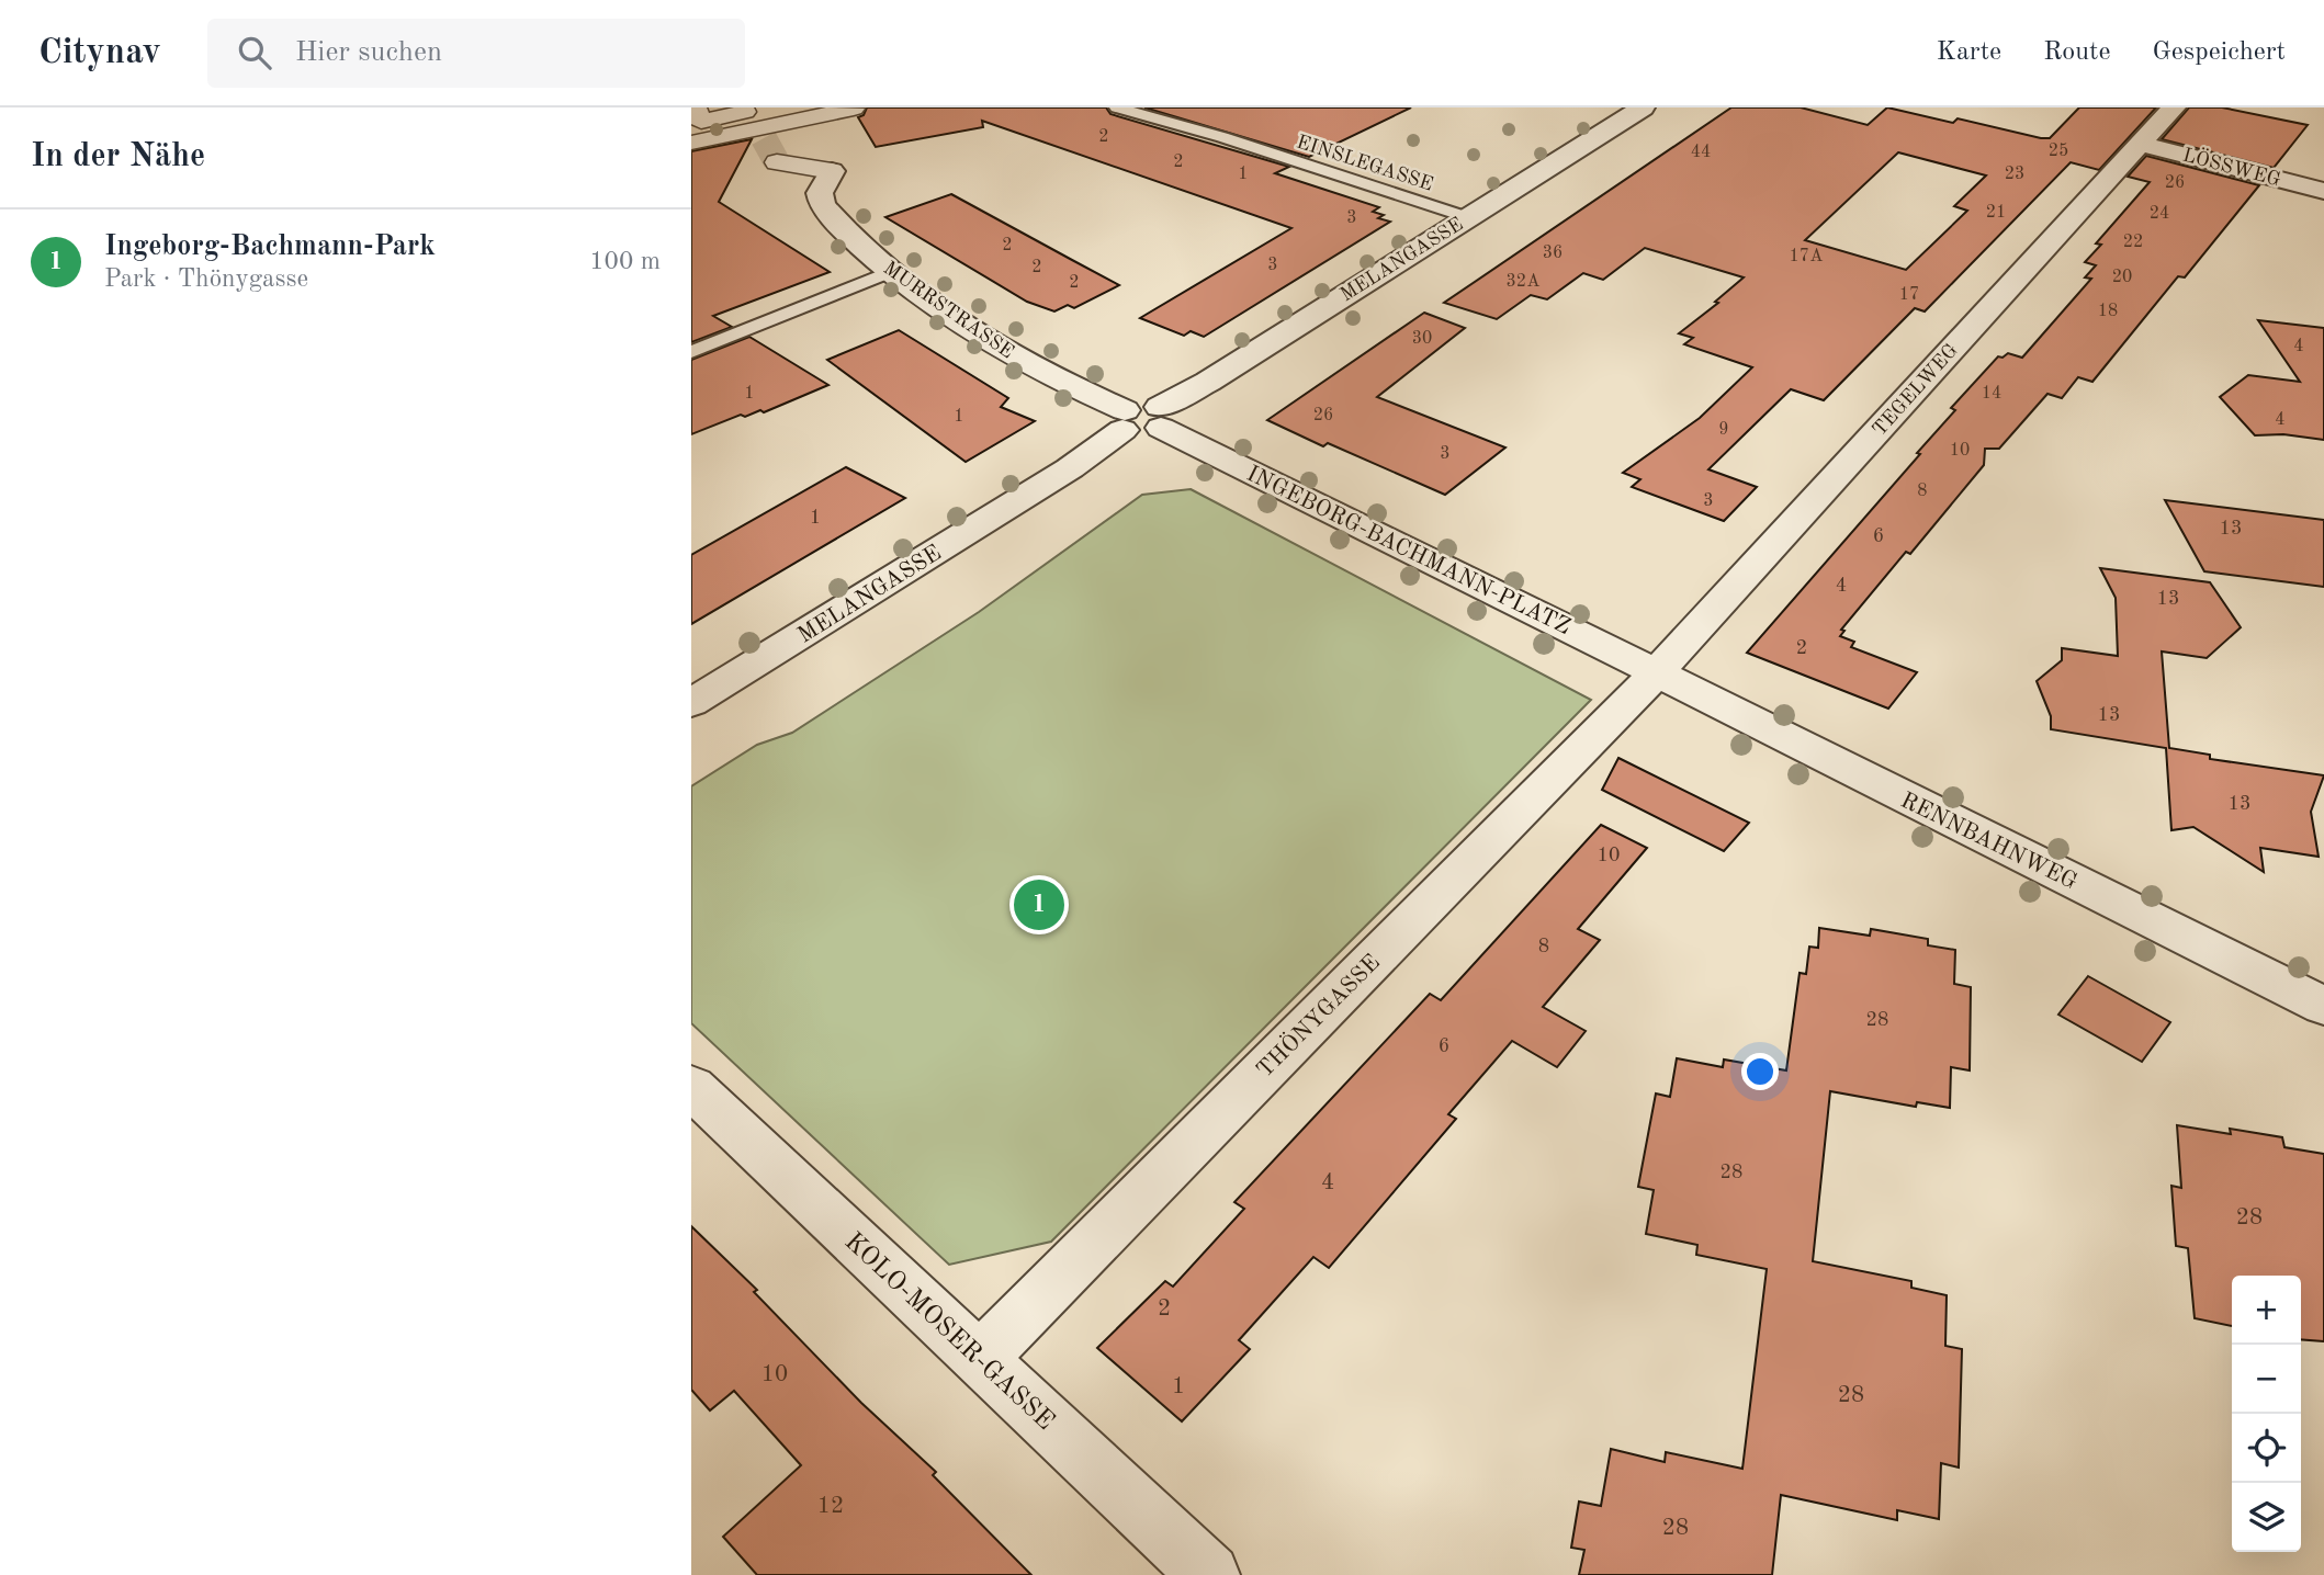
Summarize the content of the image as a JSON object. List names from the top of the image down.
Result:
{
  "streets": {
    "street": [
      "LÖSSWEG",
      "MELANGASSE",
      "MURRSTRASSE",
      "TEGELWEG",
      "INGEBORG-BACHMANN-PLATZ",
      "RENNBAHNWEG",
      "THÖNYGASSE",
      "KOLO-MOSER-GASSE"
    ],
    "lane": ["EINSLEGASSE"]
  },
  "crossings": [
    ["EINSLEGASSE", "MELANGASSE"],
    ["LÖSSWEG", "TEGELWEG"],
    ["MELANGASSE", "MURRSTRASSE"],
    ["MELANGASSE", "INGEBORG-BACHMANN-PLATZ"],
    ["TEGELWEG", "INGEBORG-BACHMANN-PLATZ"],
    ["TEGELWEG", "RENNBAHNWEG"],
    ["TEGELWEG", "THÖNYGASSE"],
    ["INGEBORG-BACHMANN-PLATZ", "RENNBAHNWEG"],
    ["INGEBORG-BACHMANN-PLATZ", "THÖNYGASSE"],
    ["RENNBAHNWEG", "THÖNYGASSE"],
    ["THÖNYGASSE", "KOLO-MOSER-GASSE"]
  ],
  "house_numbers": [
    "2",
    "25",
    "44",
    "2",
    "1",
    "23",
    "26",
    "21",
    "24",
    "3",
    "22",
    "2",
    "36",
    "17A",
    "3",
    "2",
    "20",
    "32A",
    "2",
    "17",
    "18",
    "30",
    "4",
    "1",
    "14",
    "26",
    "1",
    "4",
    "9",
    "10",
    "3",
    "8",
    "3",
    "1",
    "13",
    "6",
    "4",
    "13",
    "2",
    "13",
    "13",
    "10",
    "8",
    "28",
    "6",
    "28",
    "4",
    "28",
    "2",
    "10",
    "1",
    "28",
    "12",
    "28"
  ],
  "page": {
    "header": "Citynav",
    "search": "Hier suchen",
    "nav": ["Karte", "Route", "Gespeichert"],
    "heading": "In der Nähe",
    "list": [
      {
        "mark": "1",
        "name": "Ingeborg-Bachmann-Park",
        "note": "Park · Thönygasse",
        "value": "100 m"
      }
    ],
    "pins": "1",
    "map_buttons": ["+", "−"]
  }
}
